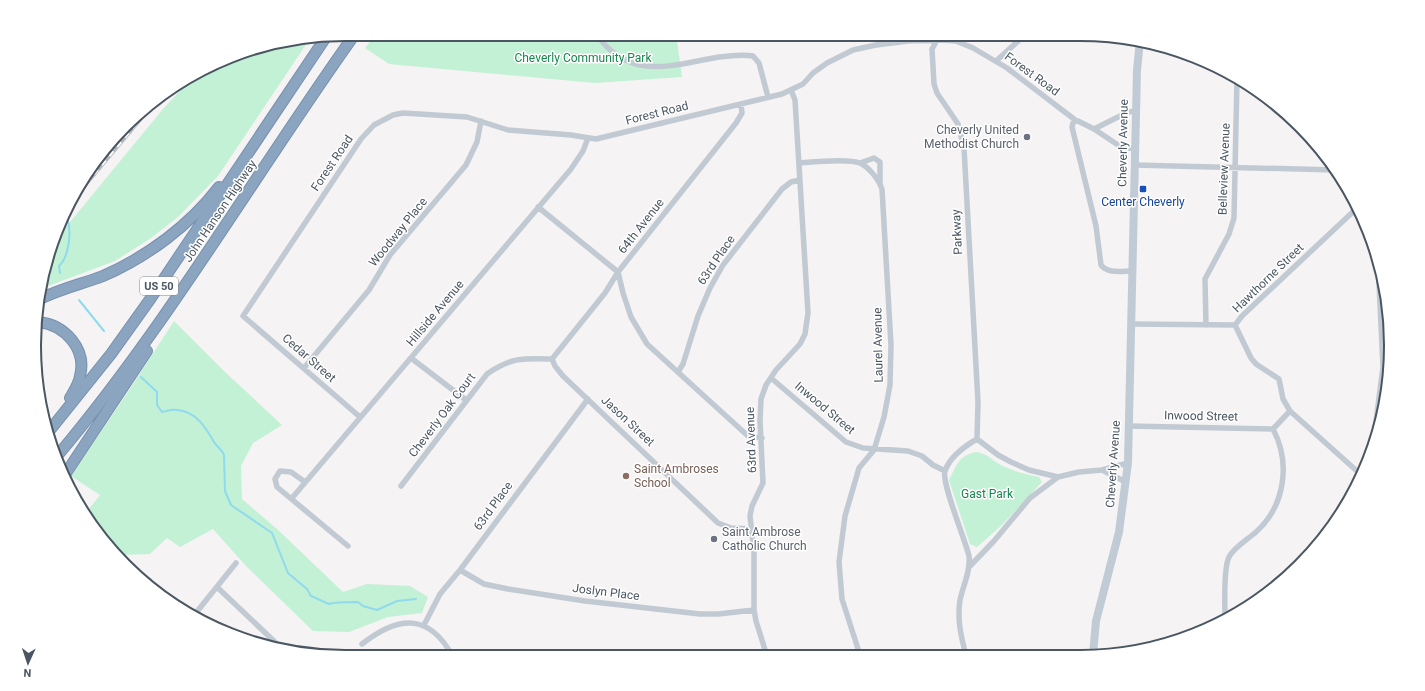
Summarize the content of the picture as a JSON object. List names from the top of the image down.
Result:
{
  "streets": {
    "highway": ["John Hanson Highway", "US 50"],
    "street": [
      "Forest Road",
      "Cheverly Avenue",
      "Belleview Avenue",
      "64th Avenue",
      "Woodway Place",
      "Parkway",
      "63rd Place",
      "Hawthorne Street",
      "Hillside Avenue",
      "Laurel Avenue",
      "Cedar Street",
      "Inwood Street",
      "Cheverly Oak Court",
      "Jason Street",
      "63rd Avenue",
      "Joslyn Place"
    ]
  },
  "crossings": [
    ["Forest Road", "Cheverly Avenue"],
    ["Forest Road", "64th Avenue"],
    ["Forest Road", "Woodway Place"],
    ["Forest Road", "Hillside Avenue"],
    ["Forest Road", "Cedar Street"],
    ["Forest Road", "63rd Avenue"],
    ["Cheverly Avenue", "Hawthorne Street"],
    ["Cheverly Avenue", "Inwood Street"],
    ["Belleview Avenue", "Hawthorne Street"],
    ["64th Avenue", "Cheverly Oak Court"],
    ["64th Avenue", "Jason Street"],
    ["Woodway Place", "Cedar Street"],
    ["63rd Place", "Jason Street"],
    ["63rd Place", "63rd Avenue"],
    ["63rd Place", "Joslyn Place"],
    ["Hillside Avenue", "Cedar Street"],
    ["Laurel Avenue", "Inwood Street"],
    ["Inwood Street", "63rd Avenue"],
    ["Cheverly Oak Court", "Jason Street"],
    ["Jason Street", "63rd Avenue"],
    ["63rd Avenue", "Joslyn Place"]
  ],
  "parks": ["Cheverly Community Park", "Gast Park"],
  "places": {
    "other": ["Cheverly United Methodist Church", "Saint Ambroses School", "Saint Ambrose Catholic Church"],
    "transit": ["Center Cheverly"]
  },
  "north": "bottom"
}
